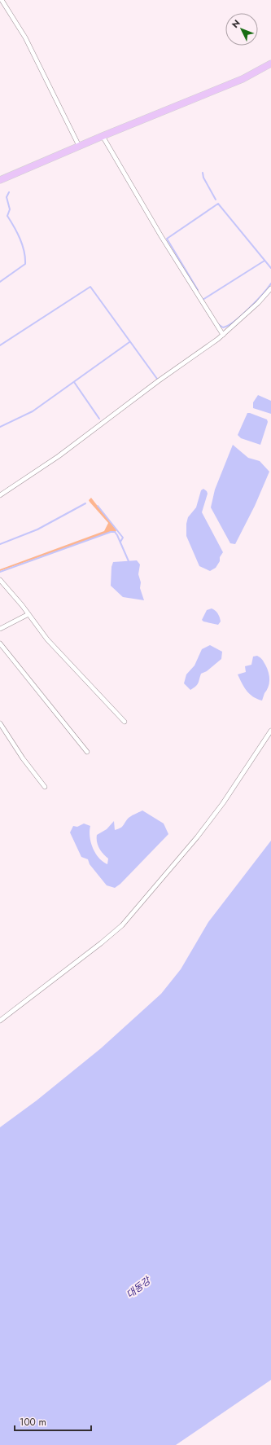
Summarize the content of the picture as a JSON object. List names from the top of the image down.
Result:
{
  "water": ["대동강"],
  "scale_bar": "100 m",
  "north": "top left"
}
